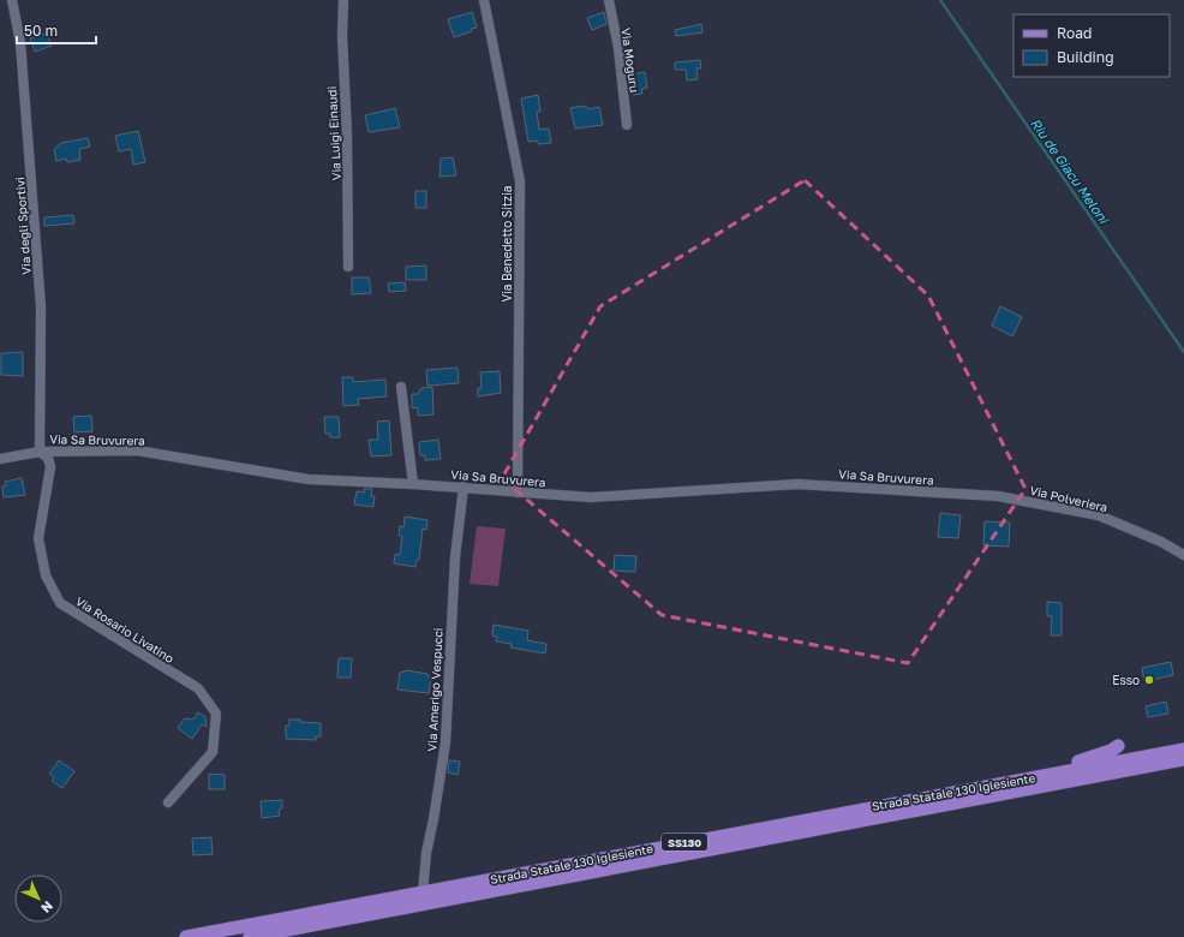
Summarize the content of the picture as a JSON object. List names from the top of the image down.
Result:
{
  "streets": {
    "main road": ["Strada Statale 130 Iglesiente", "SS130"],
    "street": [
      "Via Moguru",
      "Via Luigi Einaudi",
      "Via degli Sportivi",
      "Via Benedetto Sitzia",
      "Via Sa Bruvurera",
      "Via Polveriera",
      "Via Rosario Livatino",
      "Via Amerigo Vespucci"
    ]
  },
  "crossings": [
    ["Via degli Sportivi", "Via Sa Bruvurera"],
    ["Via degli Sportivi", "Via Rosario Livatino"],
    ["Via Benedetto Sitzia", "Via Sa Bruvurera"],
    ["Via Sa Bruvurera", "Via Polveriera"],
    ["Via Sa Bruvurera", "Via Rosario Livatino"],
    ["Via Sa Bruvurera", "Via Amerigo Vespucci"],
    ["Via Amerigo Vespucci", "Strada Statale 130 Iglesiente"]
  ],
  "water": ["Riu de Giacu Meloni"],
  "places": ["Esso"],
  "legend": ["Road", "Building"],
  "scale_bar": "50 m",
  "north": "bottom right"
}
